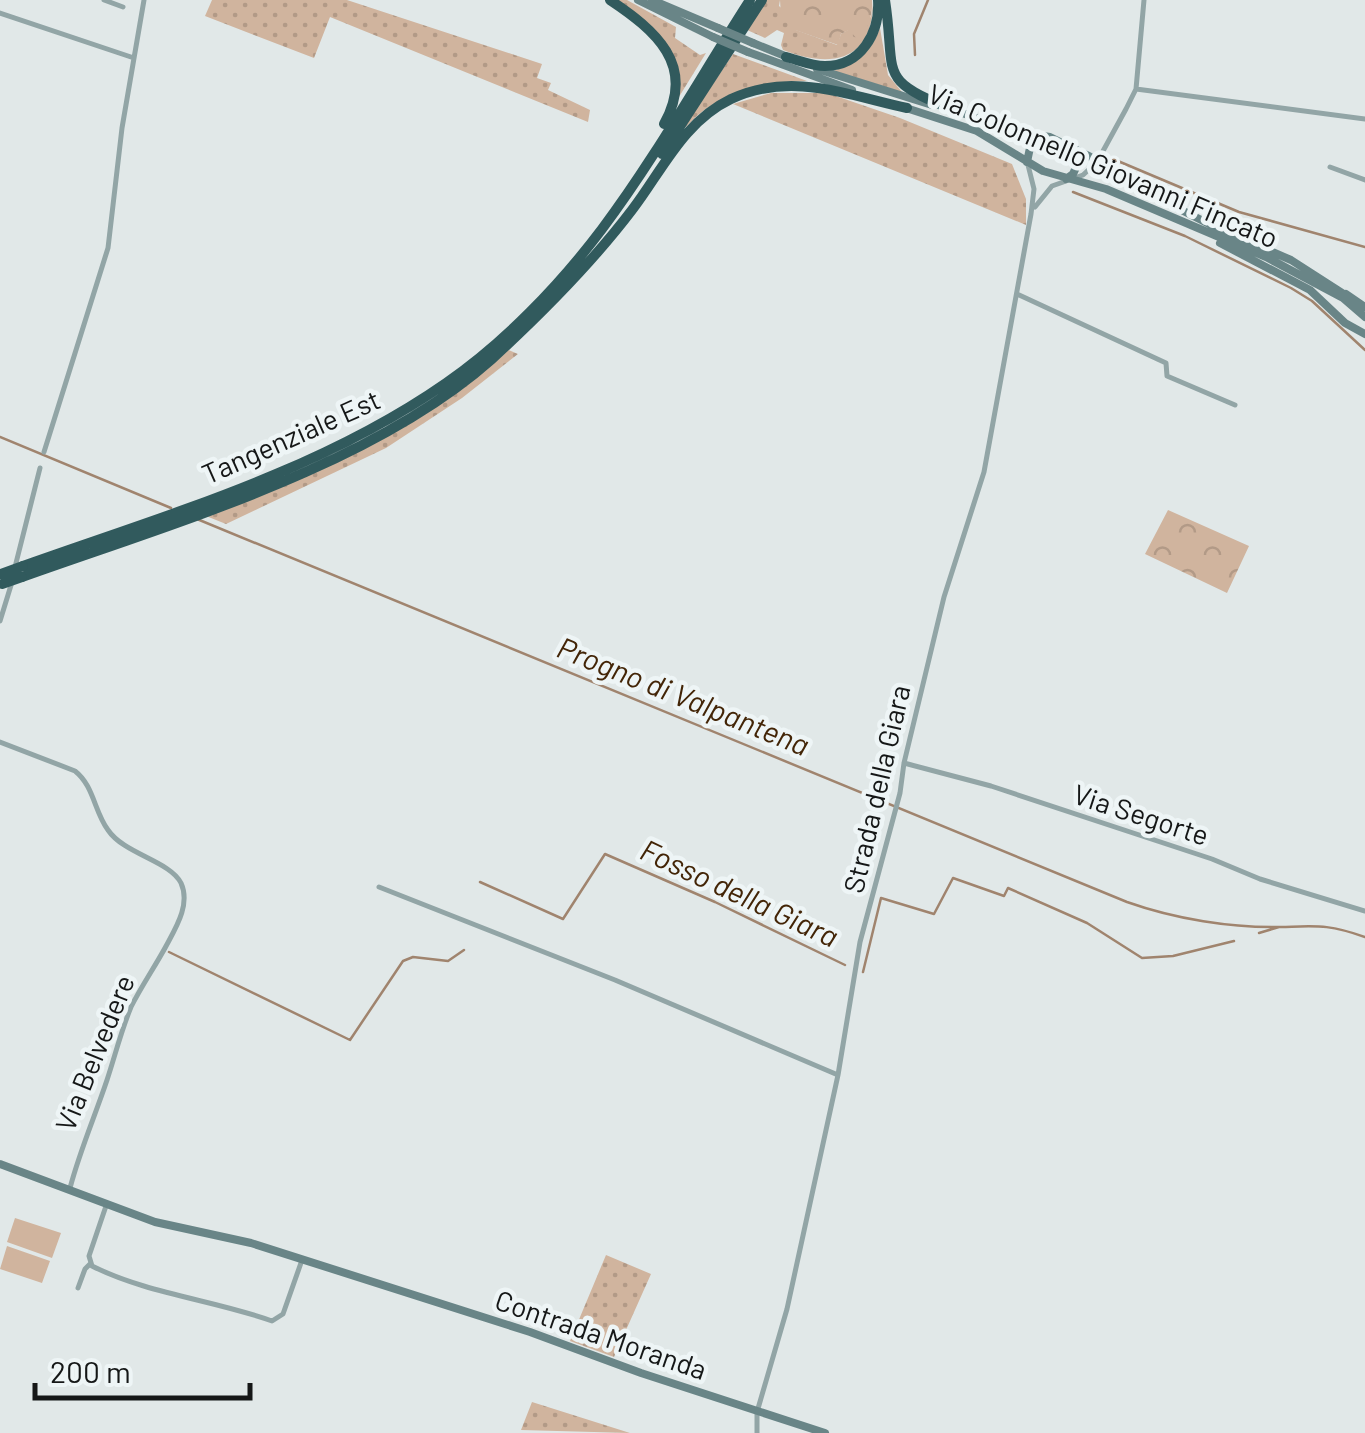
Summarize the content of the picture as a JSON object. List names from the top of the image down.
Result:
{
  "streets": {
    "highway": ["Tangenziale Est"],
    "main road": ["Via Colonnello Giovanni Fincato", "Contrada Moranda"],
    "street": ["Strada della Giara", "Via Segorte", "Via Belvedere"]
  },
  "crossings": [
    ["Via Colonnello Giovanni Fincato", "Strada della Giara"],
    ["Strada della Giara", "Via Segorte"],
    ["Strada della Giara", "Contrada Moranda"]
  ],
  "water": ["Progno di Valpantena", "Fosso della Giara"],
  "scale_bar": "200 m"
}
